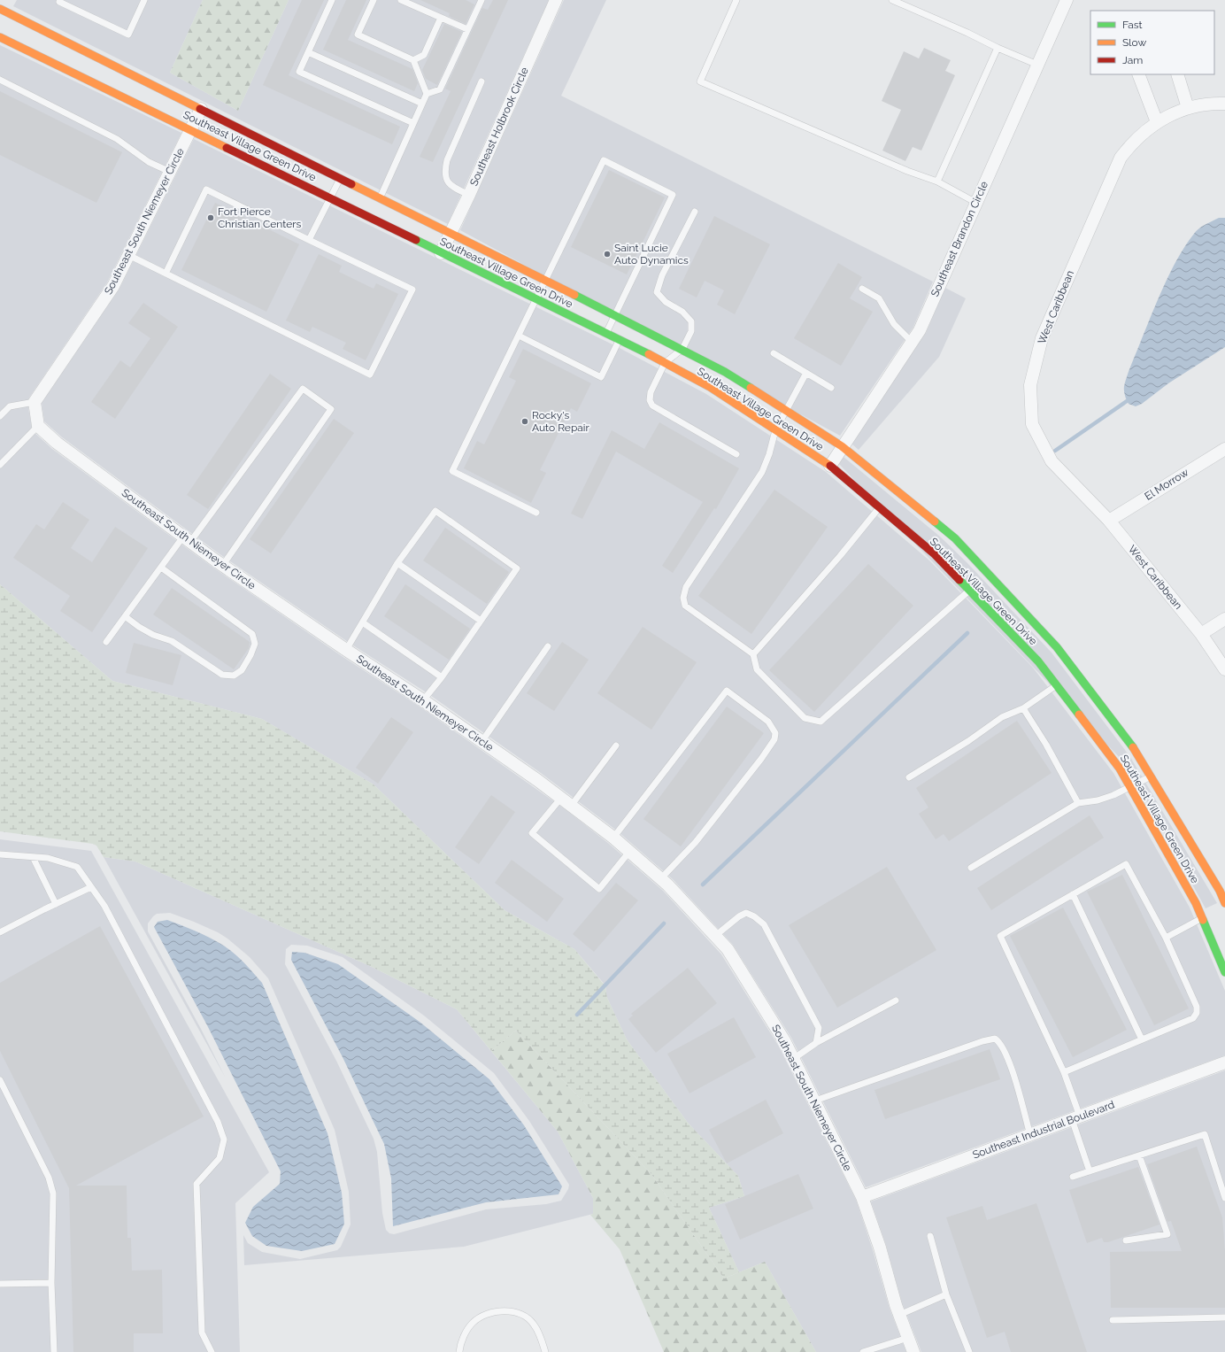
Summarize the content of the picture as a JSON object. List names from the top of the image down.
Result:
{
  "streets": {
    "street": [
      "Southeast Holbrook Circle",
      "Southeast Village Green Drive",
      "Southeast South Niemeyer Circle",
      "Southeast Brandon Circle",
      "West Caribbean",
      "El Morrow",
      "Southeast Industrial Boulevard"
    ]
  },
  "crossings": [
    ["Southeast Holbrook Circle", "Southeast Village Green Drive"],
    ["Southeast Village Green Drive", "Southeast South Niemeyer Circle"],
    ["Southeast Village Green Drive", "Southeast Brandon Circle"],
    ["Southeast South Niemeyer Circle", "Southeast Industrial Boulevard"],
    ["West Caribbean", "El Morrow"]
  ],
  "places": ["Fort Pierce Christian Centers", "Saint Lucie Auto Dynamics", "Rocky's Auto Repair"],
  "legend": ["Fast", "Slow", "Jam"]
}
